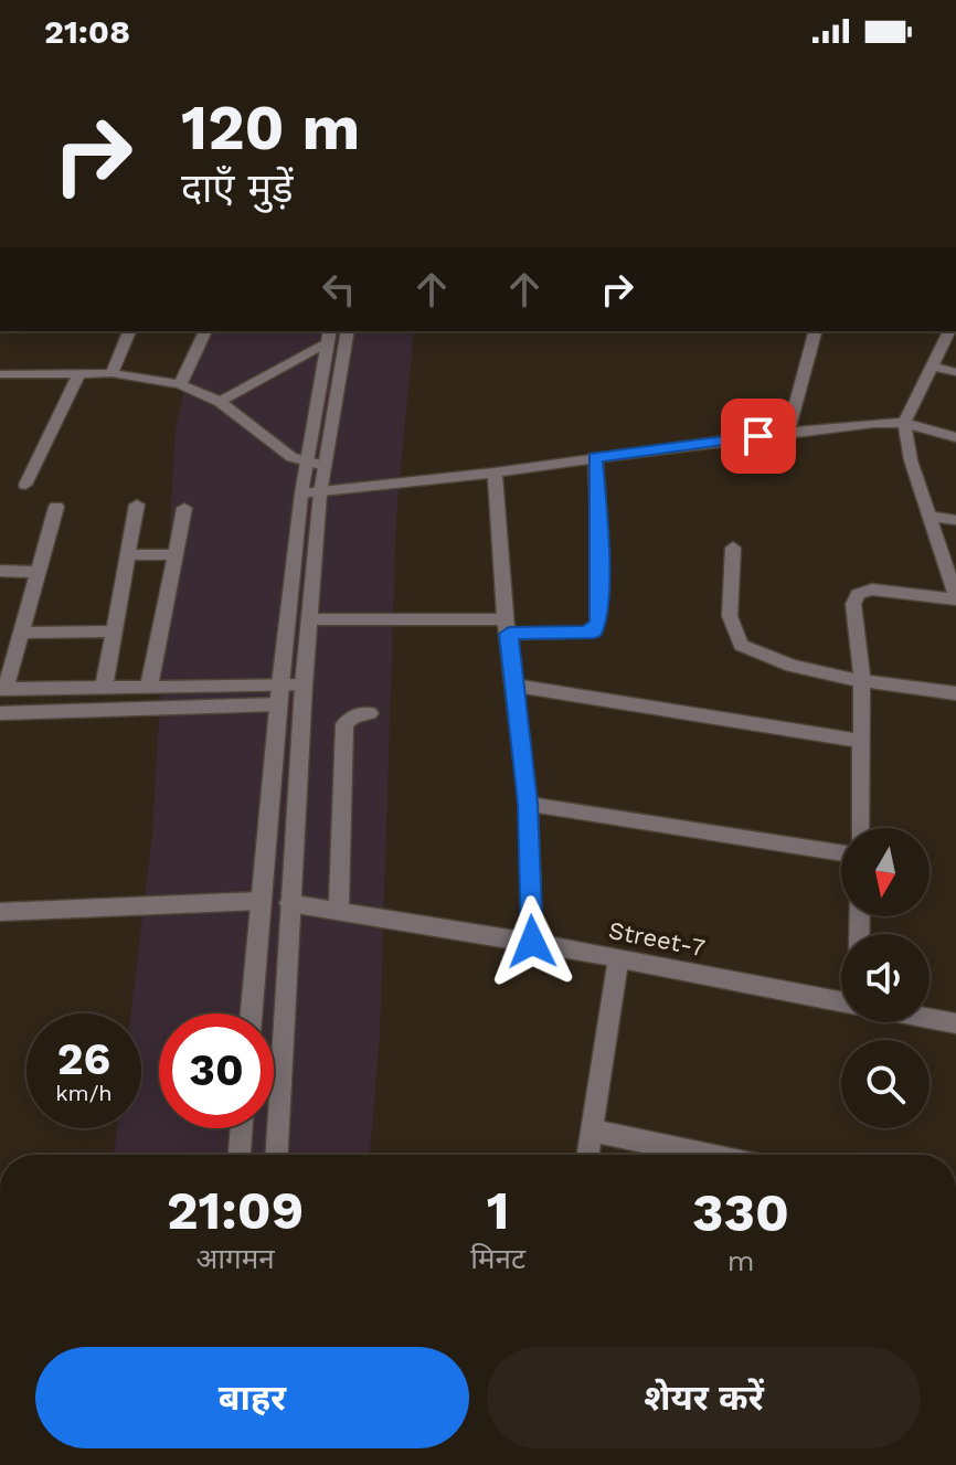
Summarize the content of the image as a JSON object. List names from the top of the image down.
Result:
{
  "streets": {
    "street": ["Street-7"]
  },
  "north": "bottom",
  "page": {
    "status": "21:08",
    "turn": ["120 m", "दाएँ मुड़ें"],
    "speed": "26 km/h",
    "limit": "30",
    "eta": [
      "21:09",
      "आगमन",
      "1",
      "मिनट",
      "330",
      "m"
    ],
    "buttons": ["बाहर", "शेयर करें"]
  }
}
